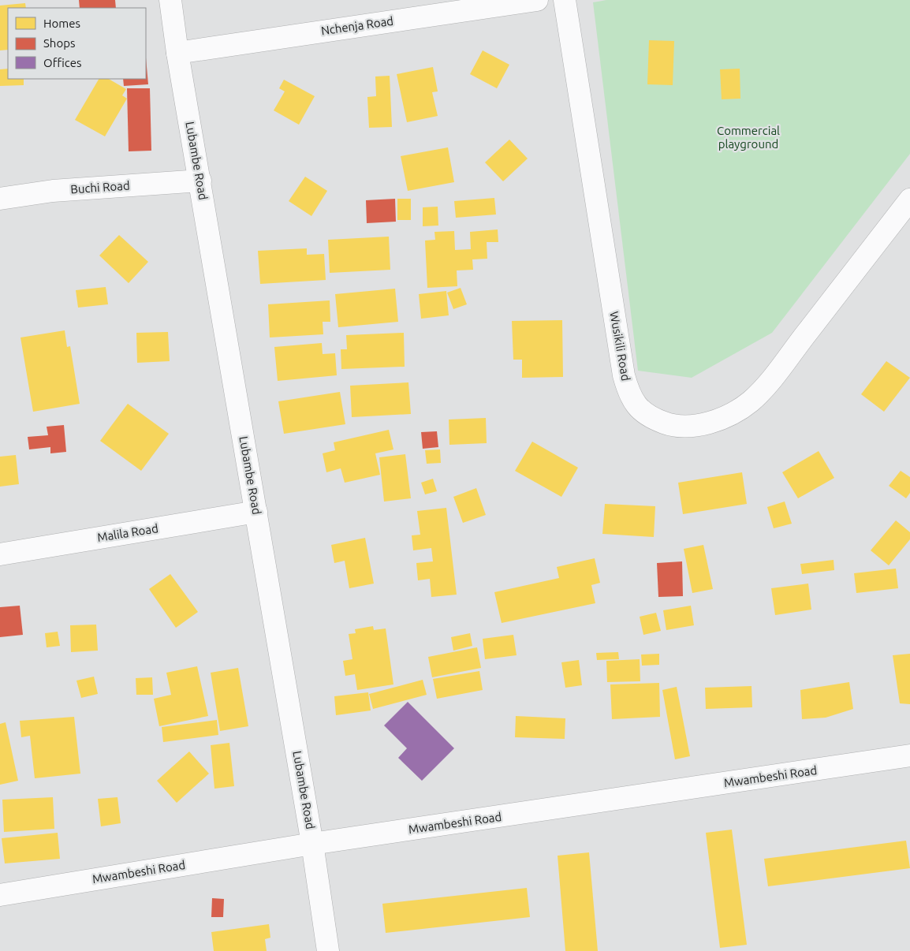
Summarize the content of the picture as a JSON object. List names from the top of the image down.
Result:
{
  "streets": {
    "street": [
      "Nchenja Road",
      "Lubambe Road",
      "Buchi Road",
      "Wusikili Road",
      "Malila Road",
      "Mwambeshi Road"
    ]
  },
  "crossings": [
    ["Nchenja Road", "Lubambe Road"],
    ["Lubambe Road", "Buchi Road"],
    ["Lubambe Road", "Malila Road"],
    ["Lubambe Road", "Mwambeshi Road"]
  ],
  "parks": ["Commercial playground"],
  "legend": ["Homes", "Shops", "Offices"]
}
